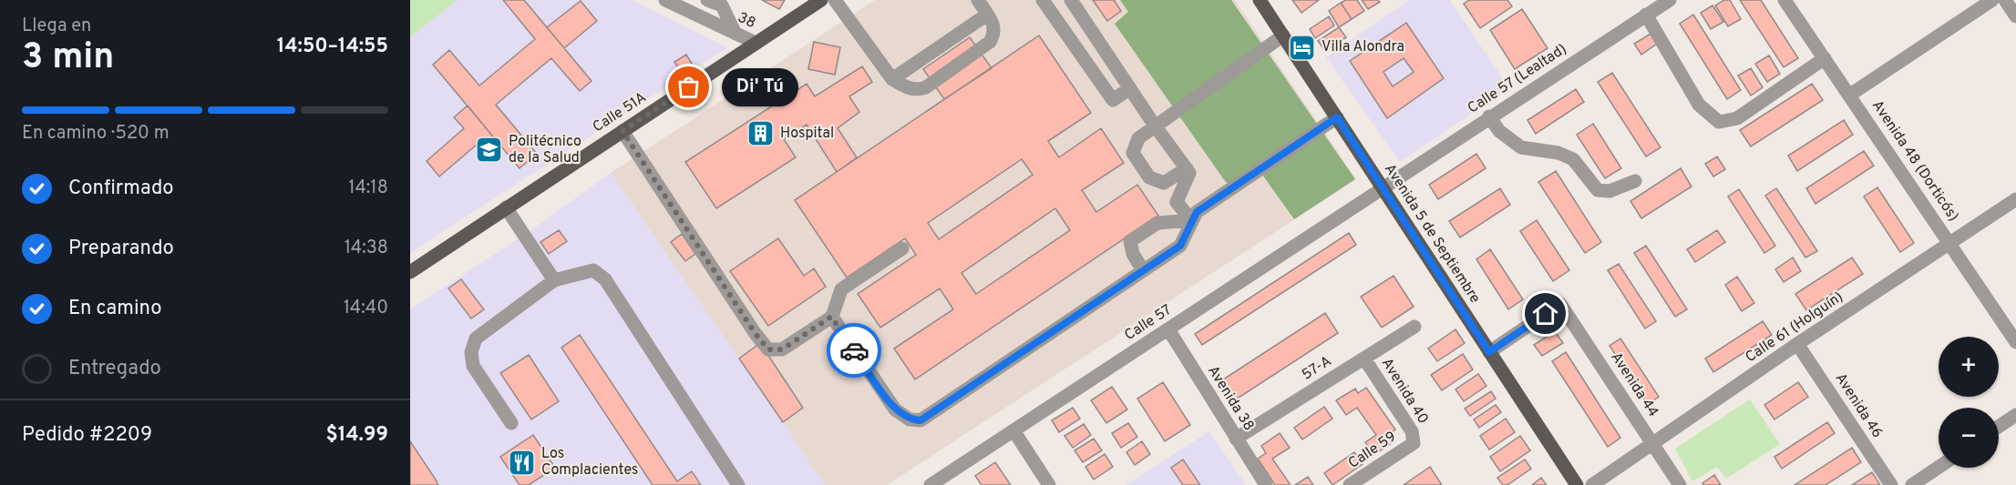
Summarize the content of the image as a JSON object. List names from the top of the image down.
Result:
{
  "streets": {
    "main road": ["Calle 51A", "Avenida 5 de Septiembre"],
    "street": [
      "38",
      "Calle 57 (Lealtad)",
      "Avenida 48 (Dorticós)",
      "Calle 57",
      "Calle 61 (Holguín)",
      "57-A",
      "Avenida 44",
      "Avenida 40",
      "Avenida 38",
      "Avenida 46",
      "Calle 59"
    ]
  },
  "crossings": [
    ["38", "Calle 51A"],
    ["Calle 57 (Lealtad)", "Avenida 5 de Septiembre"],
    ["Calle 57 (Lealtad)", "Calle 57"],
    ["Avenida 48 (Dorticós)", "Calle 61 (Holguín)"],
    ["Avenida 5 de Septiembre", "Calle 57"],
    ["Avenida 5 de Septiembre", "Avenida 44"],
    ["Calle 57", "Avenida 38"],
    ["Calle 61 (Holguín)", "Avenida 44"],
    ["Calle 61 (Holguín)", "Avenida 46"],
    ["57-A", "Avenida 40"],
    ["57-A", "Avenida 38"],
    ["Avenida 40", "Calle 59"]
  ],
  "places": {
    "hotel": ["Villa Alondra"],
    "other": ["Di' Tú"],
    "building": ["Hospital"],
    "school or university": ["Politécnico de la Salud"],
    "restaurant": ["Los Complacientes"]
  },
  "page": {
    "heading": ["3 min", "Llega en", "14:50–14:55"],
    "panel": ["Pedido #2209", "$14.99"],
    "bubble": "Di' Tú",
    "bar": "En camino · 520 m",
    "list": [
      ["Confirmado", "14:18"],
      ["Preparando", "14:38"],
      ["En camino", "14:40"],
      "Entregado"
    ],
    "map_buttons": ["+", "−"]
  }
}
